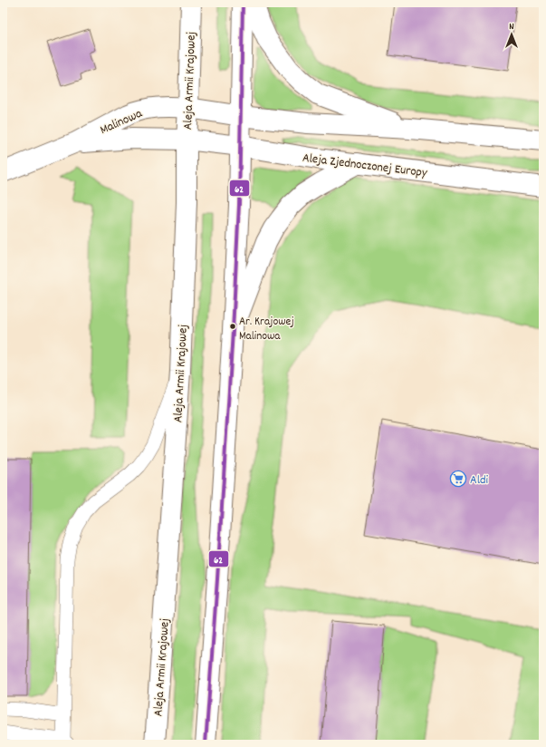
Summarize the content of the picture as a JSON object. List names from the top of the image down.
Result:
{
  "streets": {
    "street": ["Aleja Armii Krajowej", "Malinowa", "Aleja Zjednoczonej Europy"]
  },
  "crossings": [
    ["Aleja Armii Krajowej", "Malinowa"],
    ["Aleja Armii Krajowej", "Aleja Zjednoczonej Europy"],
    ["Malinowa", "Aleja Zjednoczonej Europy"]
  ],
  "places": {
    "other": ["Ar. Krajowej Malinowa"],
    "supermarket": ["Aldi"]
  },
  "lines": ["transit line 62"],
  "north": "top"
}
